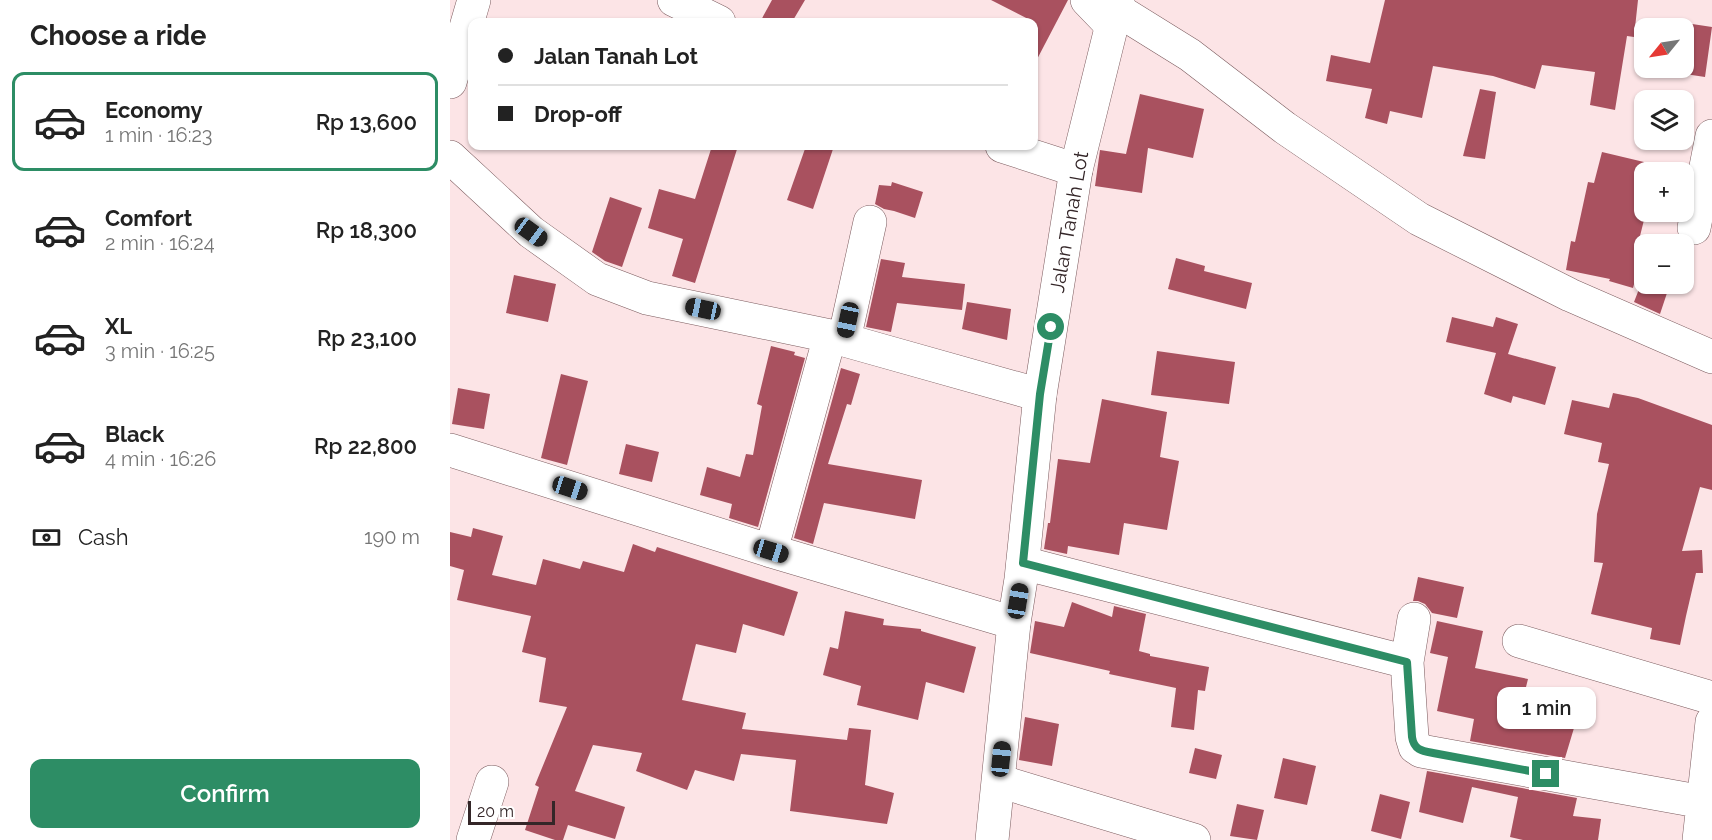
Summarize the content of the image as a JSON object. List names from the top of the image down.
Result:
{
  "streets": {
    "street": ["Jalan Tanah Lot"]
  },
  "scale_bar": "20 m",
  "north": "bottom left",
  "page": {
    "heading": "Choose a ride",
    "map_buttons": ["+", "−"],
    "banner": ["Jalan Tanah Lot", "Drop-off"],
    "list": [
      {
        "name": "Economy",
        "note": "1 min · 16:23",
        "value": "Rp 13,600"
      },
      {
        "name": "Comfort",
        "note": "2 min · 16:24",
        "value": "Rp 18,300"
      },
      {
        "name": "XL",
        "note": "3 min · 16:25",
        "value": "Rp 23,100"
      },
      {
        "name": "Black",
        "note": "4 min · 16:26",
        "value": "Rp 22,800"
      }
    ],
    "pay": ["Cash", "190 m"],
    "bubble": "1 min",
    "buttons": "Confirm",
    "scale": "20 m"
  }
}
